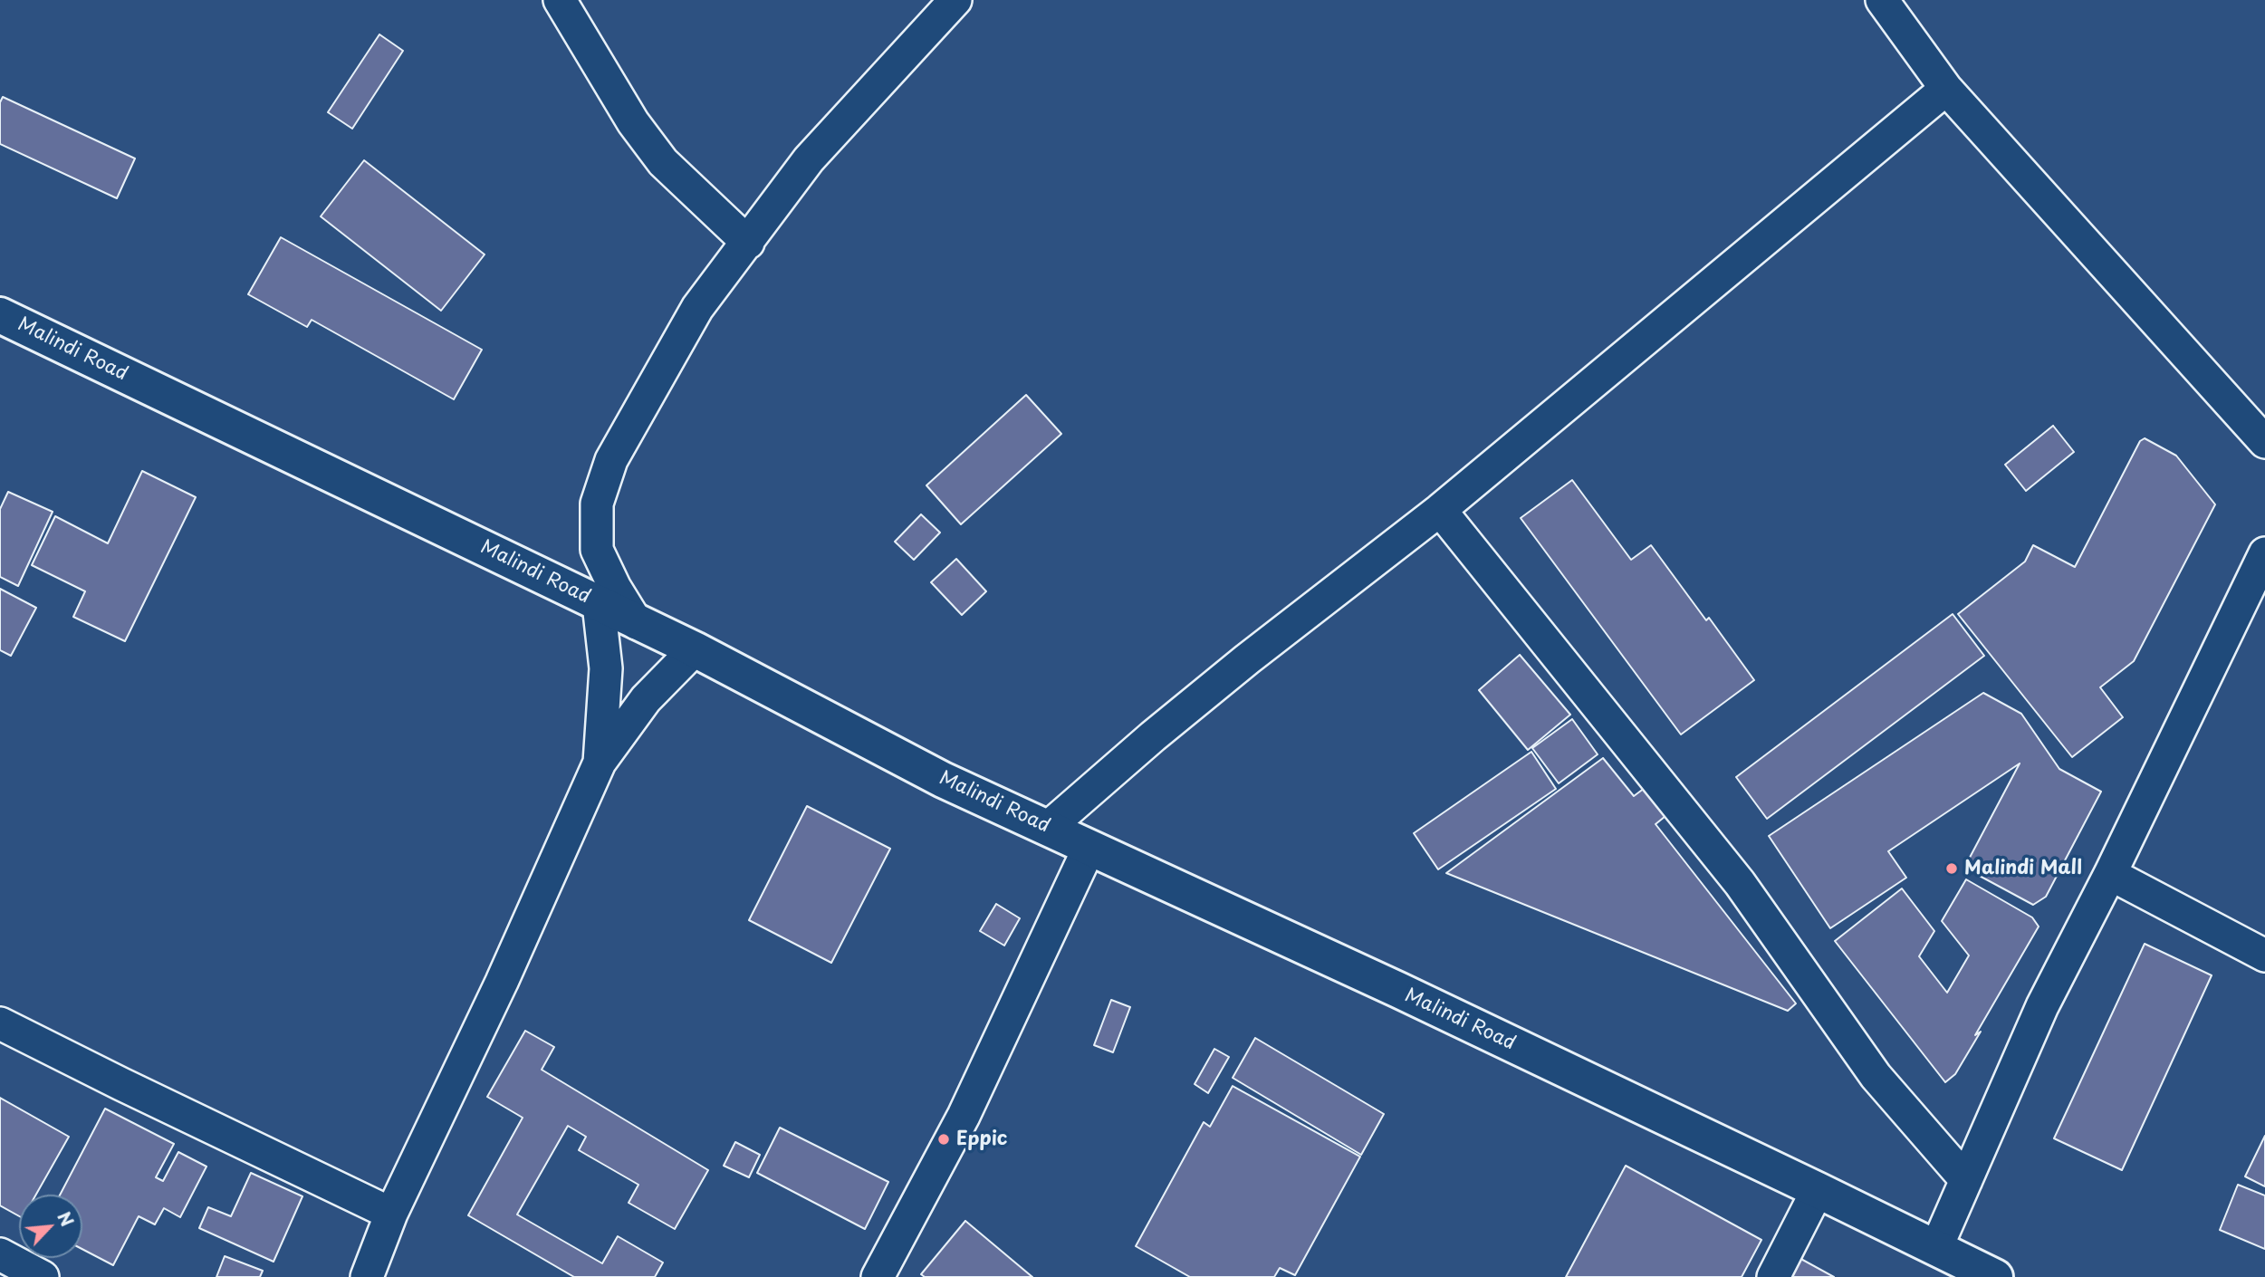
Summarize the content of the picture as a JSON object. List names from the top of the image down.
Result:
{
  "streets": {
    "highway": ["Malindi Road"]
  },
  "places": ["Malindi Mall", "Eppic"],
  "north": "top right"
}
